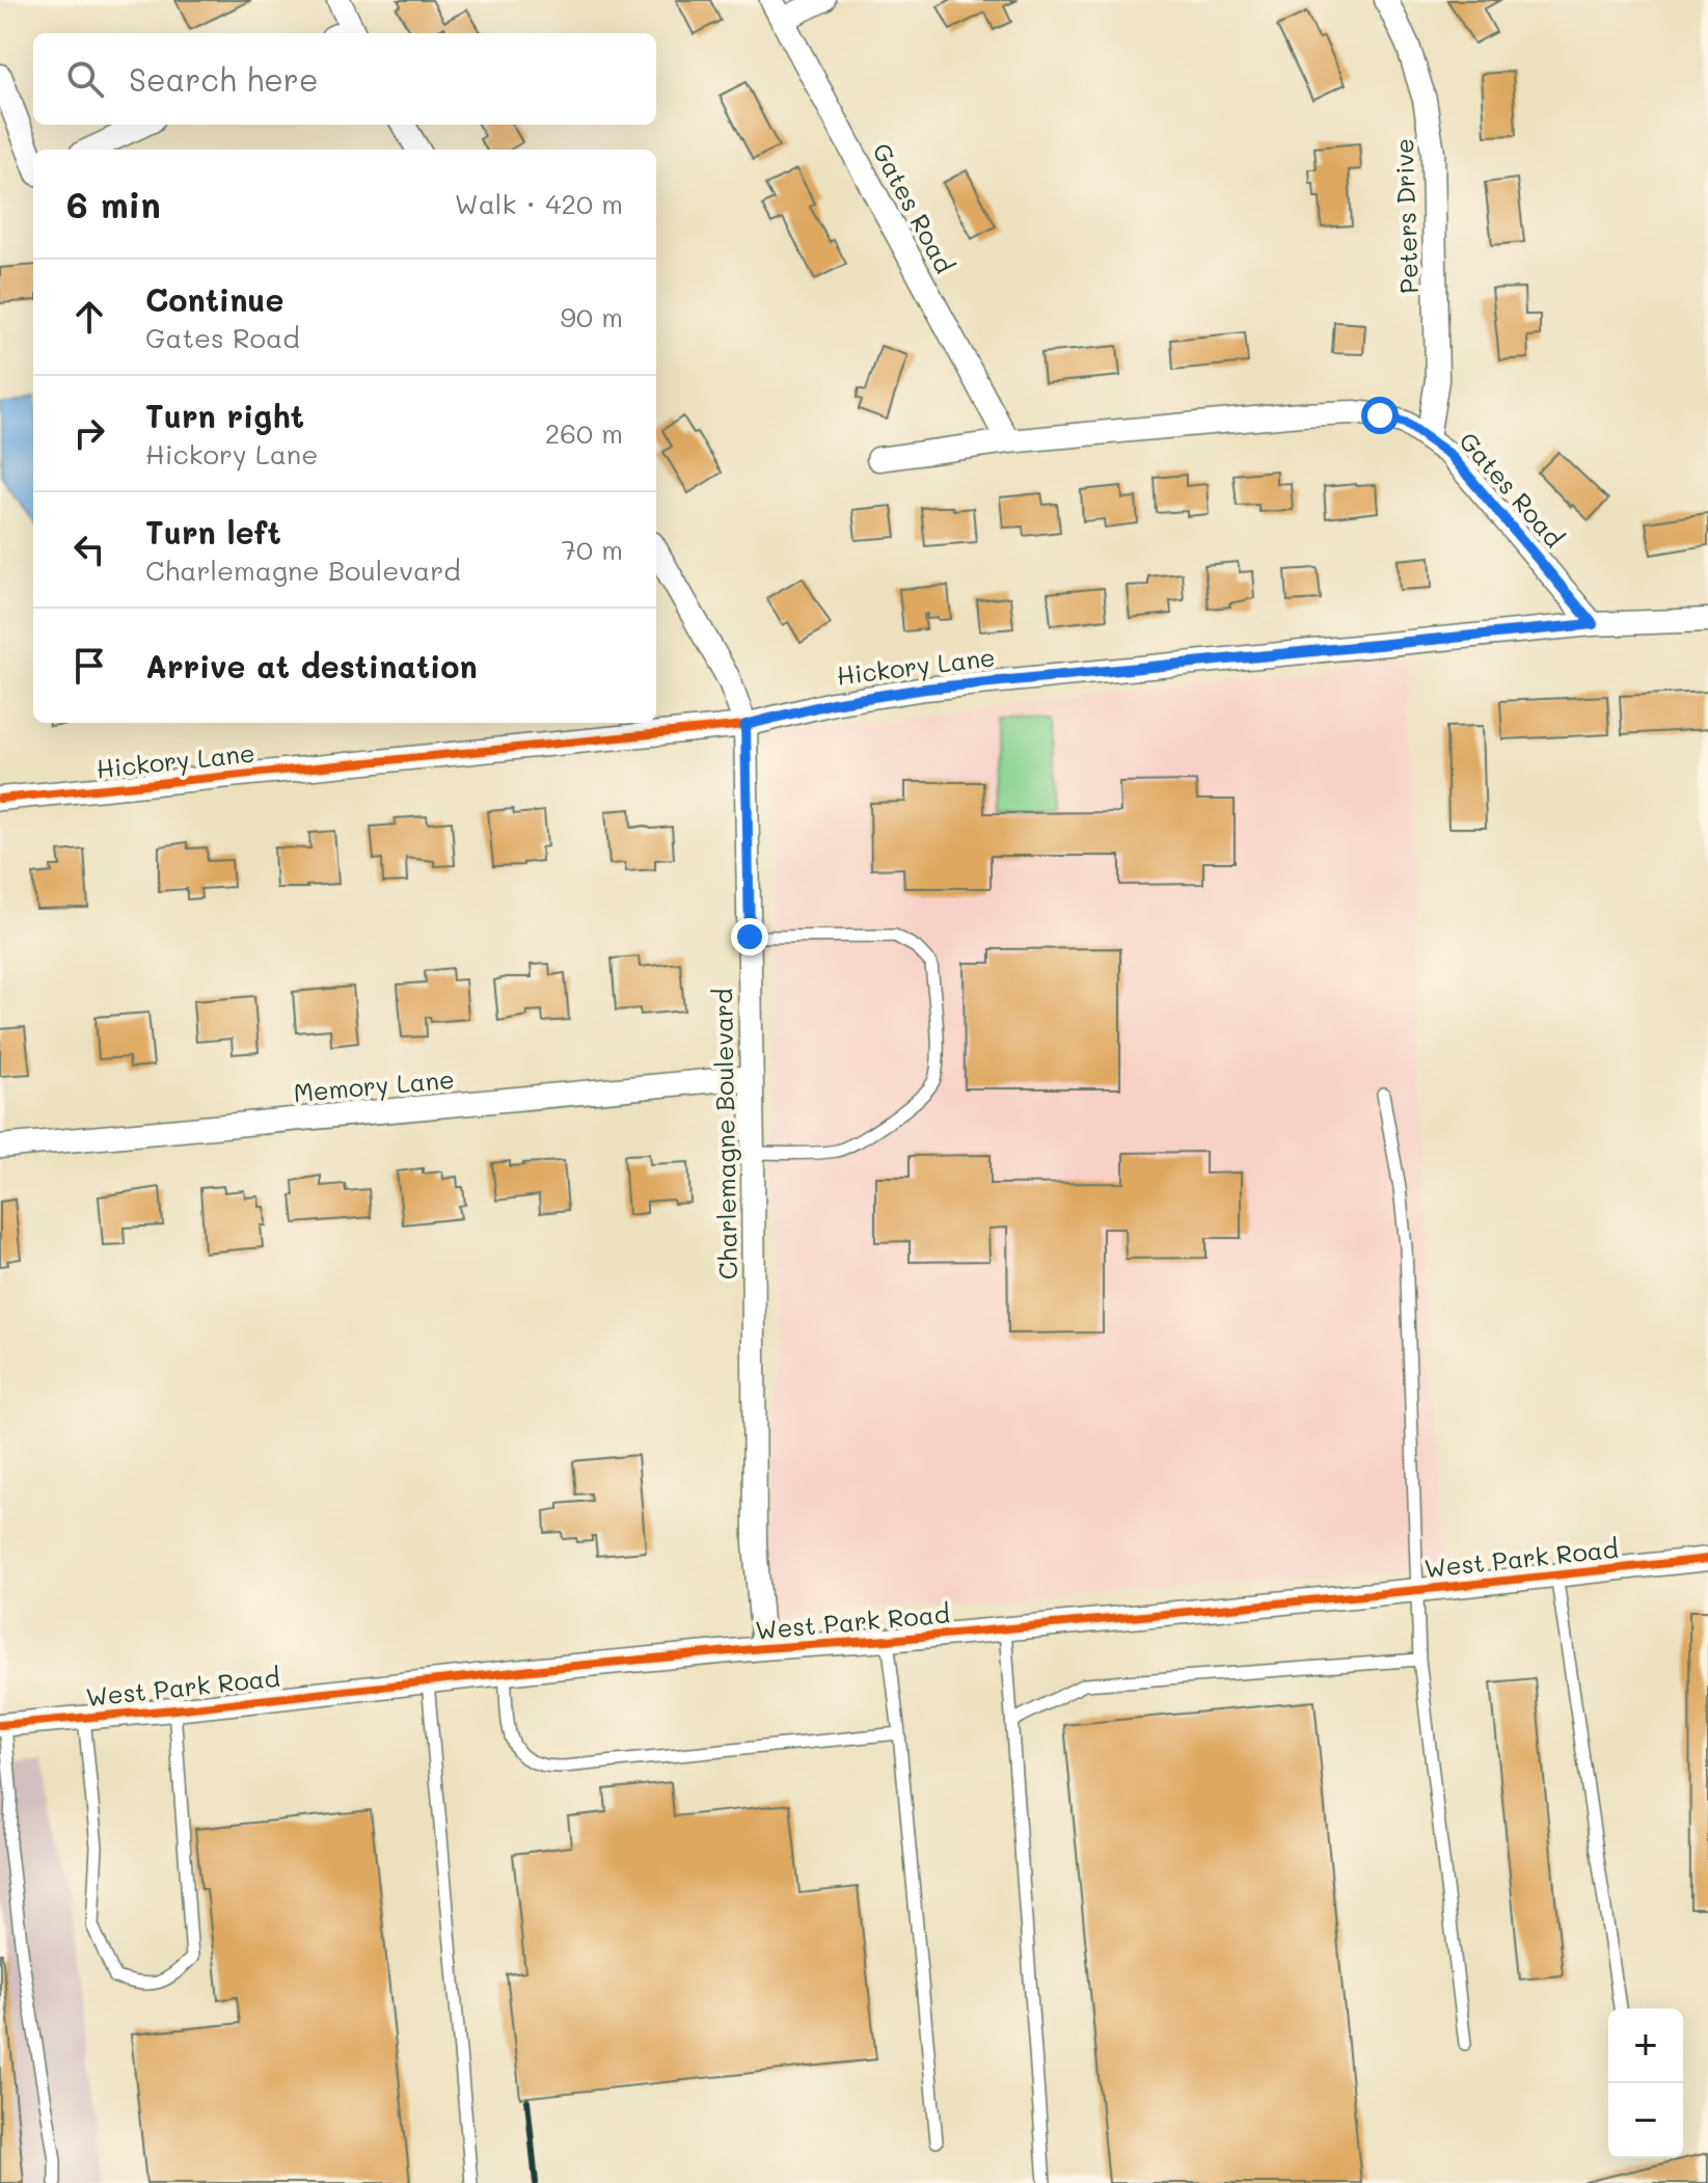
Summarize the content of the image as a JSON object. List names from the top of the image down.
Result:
{
  "streets": {
    "street": [
      "Gates Road",
      "Peters Drive",
      "Hickory Lane",
      "Memory Lane",
      "Charlemagne Boulevard",
      "West Park Road"
    ]
  },
  "crossings": [
    ["Gates Road", "Peters Drive"],
    ["Gates Road", "Hickory Lane"],
    ["Hickory Lane", "Charlemagne Boulevard"],
    ["Memory Lane", "Charlemagne Boulevard"],
    ["Charlemagne Boulevard", "West Park Road"]
  ],
  "page": {
    "search": "Search here",
    "heading": ["6 min", "Walk · 420 m"],
    "list": [
      ["Continue", "Gates Road", "90 m"],
      ["Turn right", "Hickory Lane", "260 m"],
      ["Turn left", "Charlemagne Boulevard", "70 m"],
      "Arrive at destination"
    ],
    "map_buttons": ["+", "−"]
  }
}
